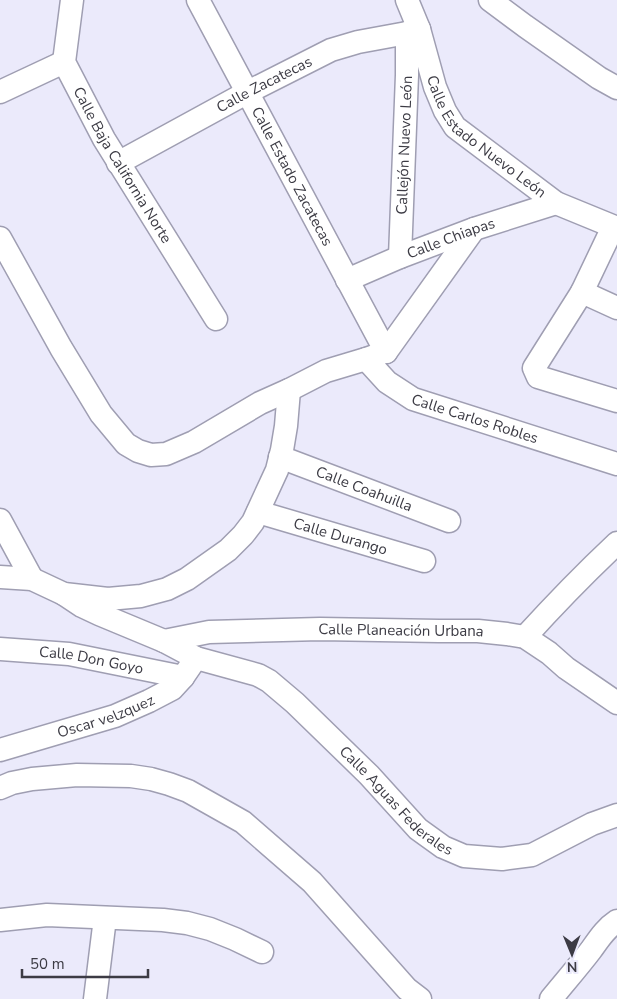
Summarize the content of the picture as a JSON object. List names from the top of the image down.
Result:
{
  "streets": {
    "street": [
      "Calle Zacatecas",
      "Calle Estado Nuevo León",
      "Callejón Nuevo León",
      "Calle Baja California Norte",
      "Calle Estado Zacatecas",
      "Calle Chiapas",
      "Calle Carlos Robles",
      "Calle Coahuilla",
      "Calle Durango",
      "Calle Planeación Urbana",
      "Calle Don Goyo",
      "Oscar velzquez",
      "Calle Aguas Federales"
    ]
  },
  "crossings": [
    ["Calle Zacatecas", "Calle Estado Nuevo León"],
    ["Calle Zacatecas", "Callejón Nuevo León"],
    ["Calle Zacatecas", "Calle Baja California Norte"],
    ["Calle Zacatecas", "Calle Estado Zacatecas"],
    ["Calle Estado Nuevo León", "Callejón Nuevo León"],
    ["Calle Estado Nuevo León", "Calle Chiapas"],
    ["Callejón Nuevo León", "Calle Chiapas"],
    ["Calle Estado Zacatecas", "Calle Chiapas"],
    ["Calle Estado Zacatecas", "Calle Carlos Robles"],
    ["Calle Planeación Urbana", "Calle Aguas Federales"],
    ["Calle Don Goyo", "Oscar velzquez"],
    ["Oscar velzquez", "Calle Aguas Federales"]
  ],
  "scale_bar": "50 m",
  "north": "bottom"
}
